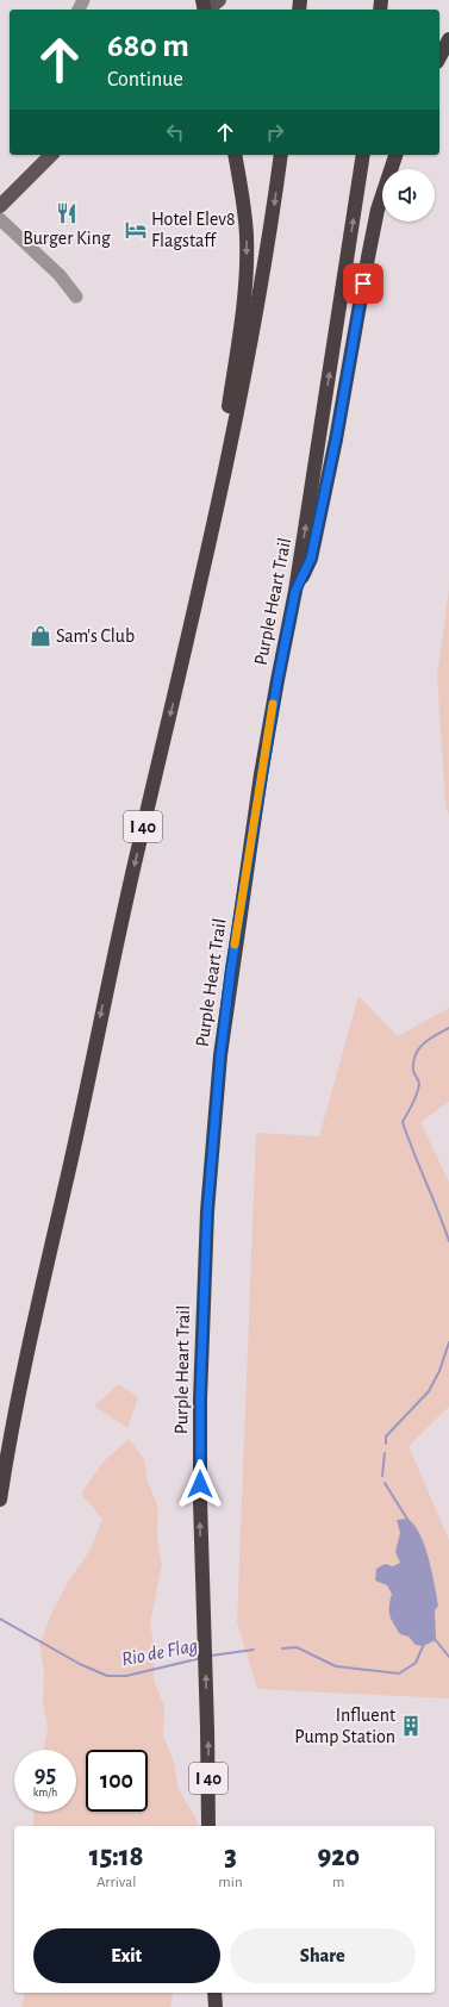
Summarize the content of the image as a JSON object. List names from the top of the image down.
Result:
{
  "streets": {
    "highway": ["Purple Heart Trail", "I 40"]
  },
  "water": ["Rio de Flag"],
  "places": {
    "restaurant": ["Burger King"],
    "hotel": ["Hotel Elev8 Flagstaff"],
    "shop": ["Sam's Club"],
    "building": ["Influent Pump Station"]
  },
  "page": {
    "turn": ["680 m", "Continue"],
    "speed": "95 km/h",
    "limit": "100",
    "eta": [
      "15:18",
      "Arrival",
      "3",
      "min",
      "920",
      "m"
    ],
    "buttons": ["Exit", "Share"]
  }
}
